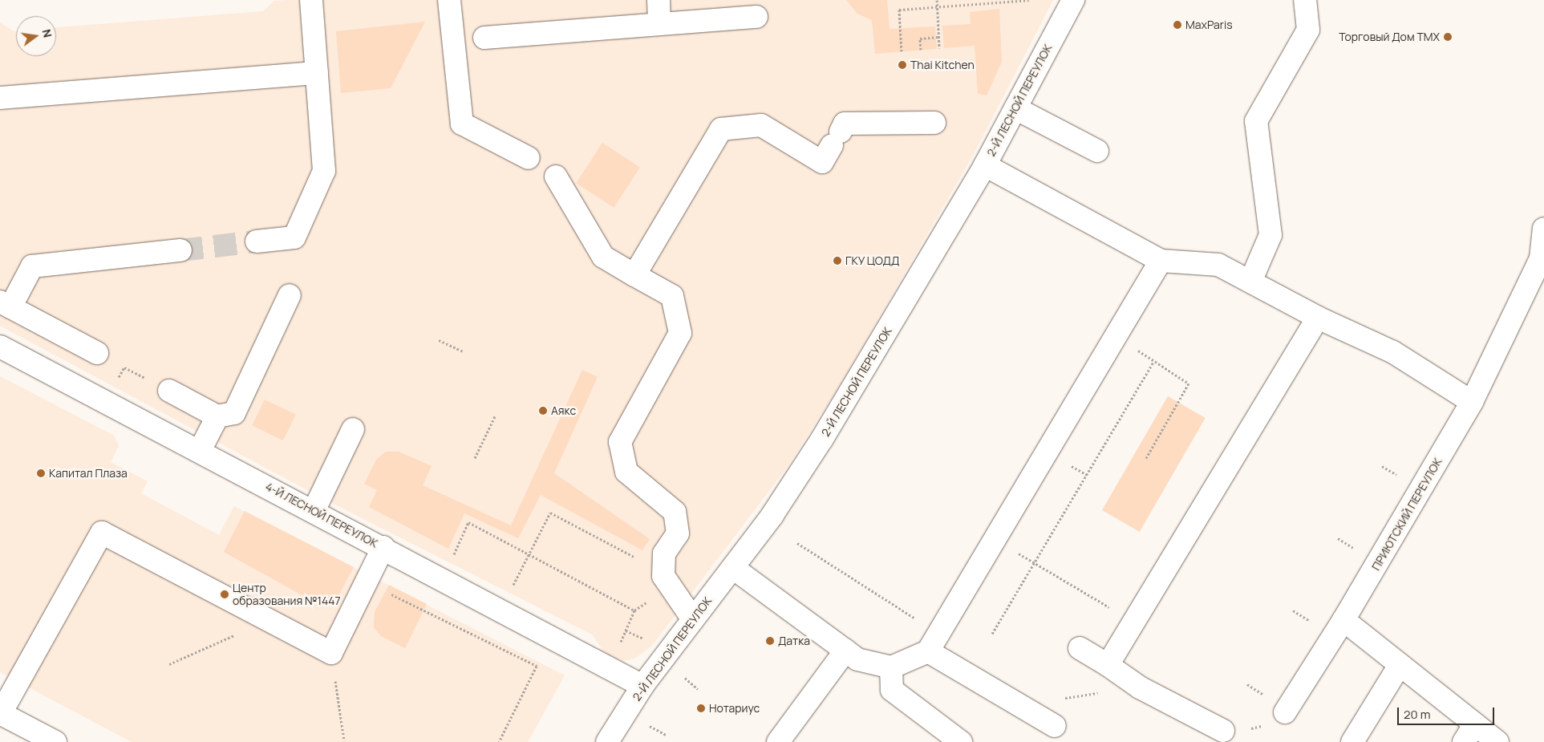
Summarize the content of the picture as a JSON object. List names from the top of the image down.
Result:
{
  "streets": {
    "street": ["2-Й ЛЕСНОЙ ПЕРЕУЛОК", "ПРИЮТСКИЙ ПЕРЕУЛОК", "4-Й ЛЕСНОЙ ПЕРЕУЛОК"]
  },
  "crossings": [
    ["2-Й ЛЕСНОЙ ПЕРЕУЛОК", "4-Й ЛЕСНОЙ ПЕРЕУЛОК"]
  ],
  "places": [
    "MaxParis",
    "Торговый Дом ТМХ",
    "Thai Kitchen",
    "ГКУ ЦОДД",
    "Аякс",
    "Капитал Плаза",
    "Центр образования №1447",
    "Датка",
    "Нотариус"
  ],
  "scale_bar": "20 m",
  "north": "right"
}
